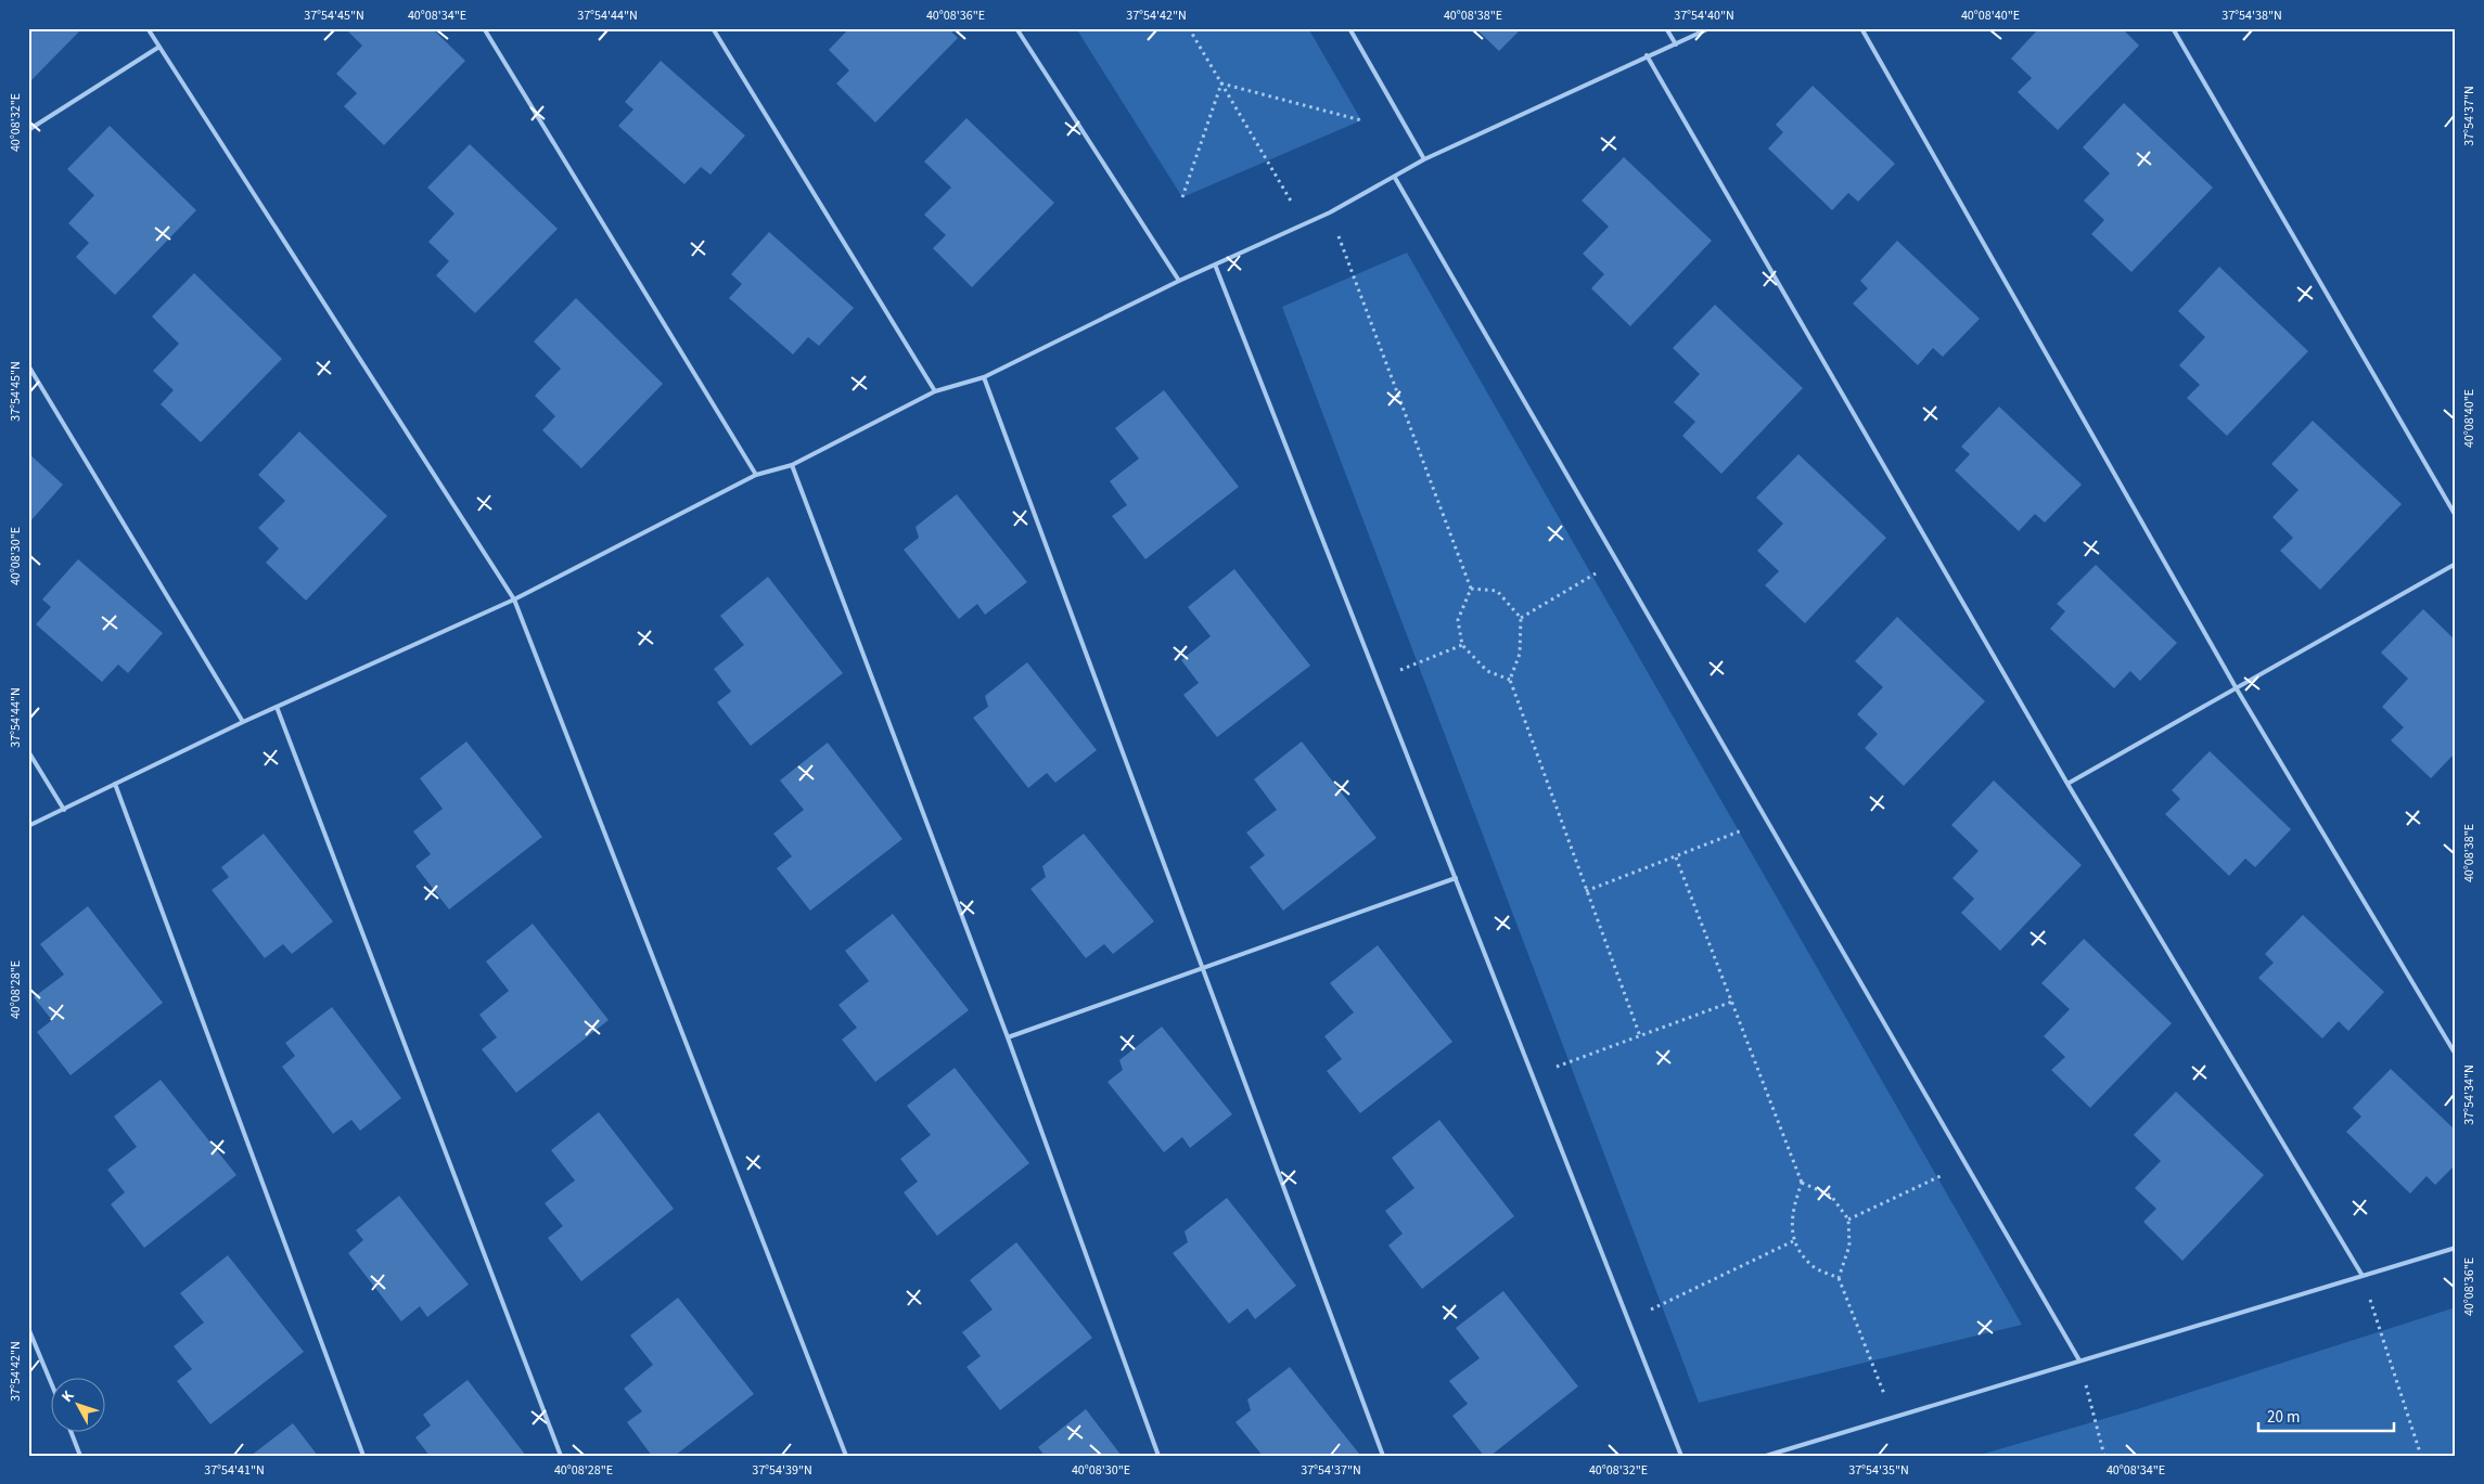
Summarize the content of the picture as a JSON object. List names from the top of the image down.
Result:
{
  "scale_bar": "20 m",
  "north": "top left",
  "coordinates": [
    "37°54'45\"N",
    "40°08'34\"E",
    "37°54'44\"N",
    "40°08'36\"E",
    "37°54'42\"N",
    "40°08'38\"E",
    "37°54'40\"N",
    "40°08'40\"E",
    "37°54'38\"N",
    "37°54'37\"N",
    "40°08'32\"E",
    "40°08'30\"E",
    "40°08'28\"E",
    "37°54'34\"N",
    "37°54'41\"N",
    "37°54'39\"N",
    "37°54'35\"N"
  ]
}
